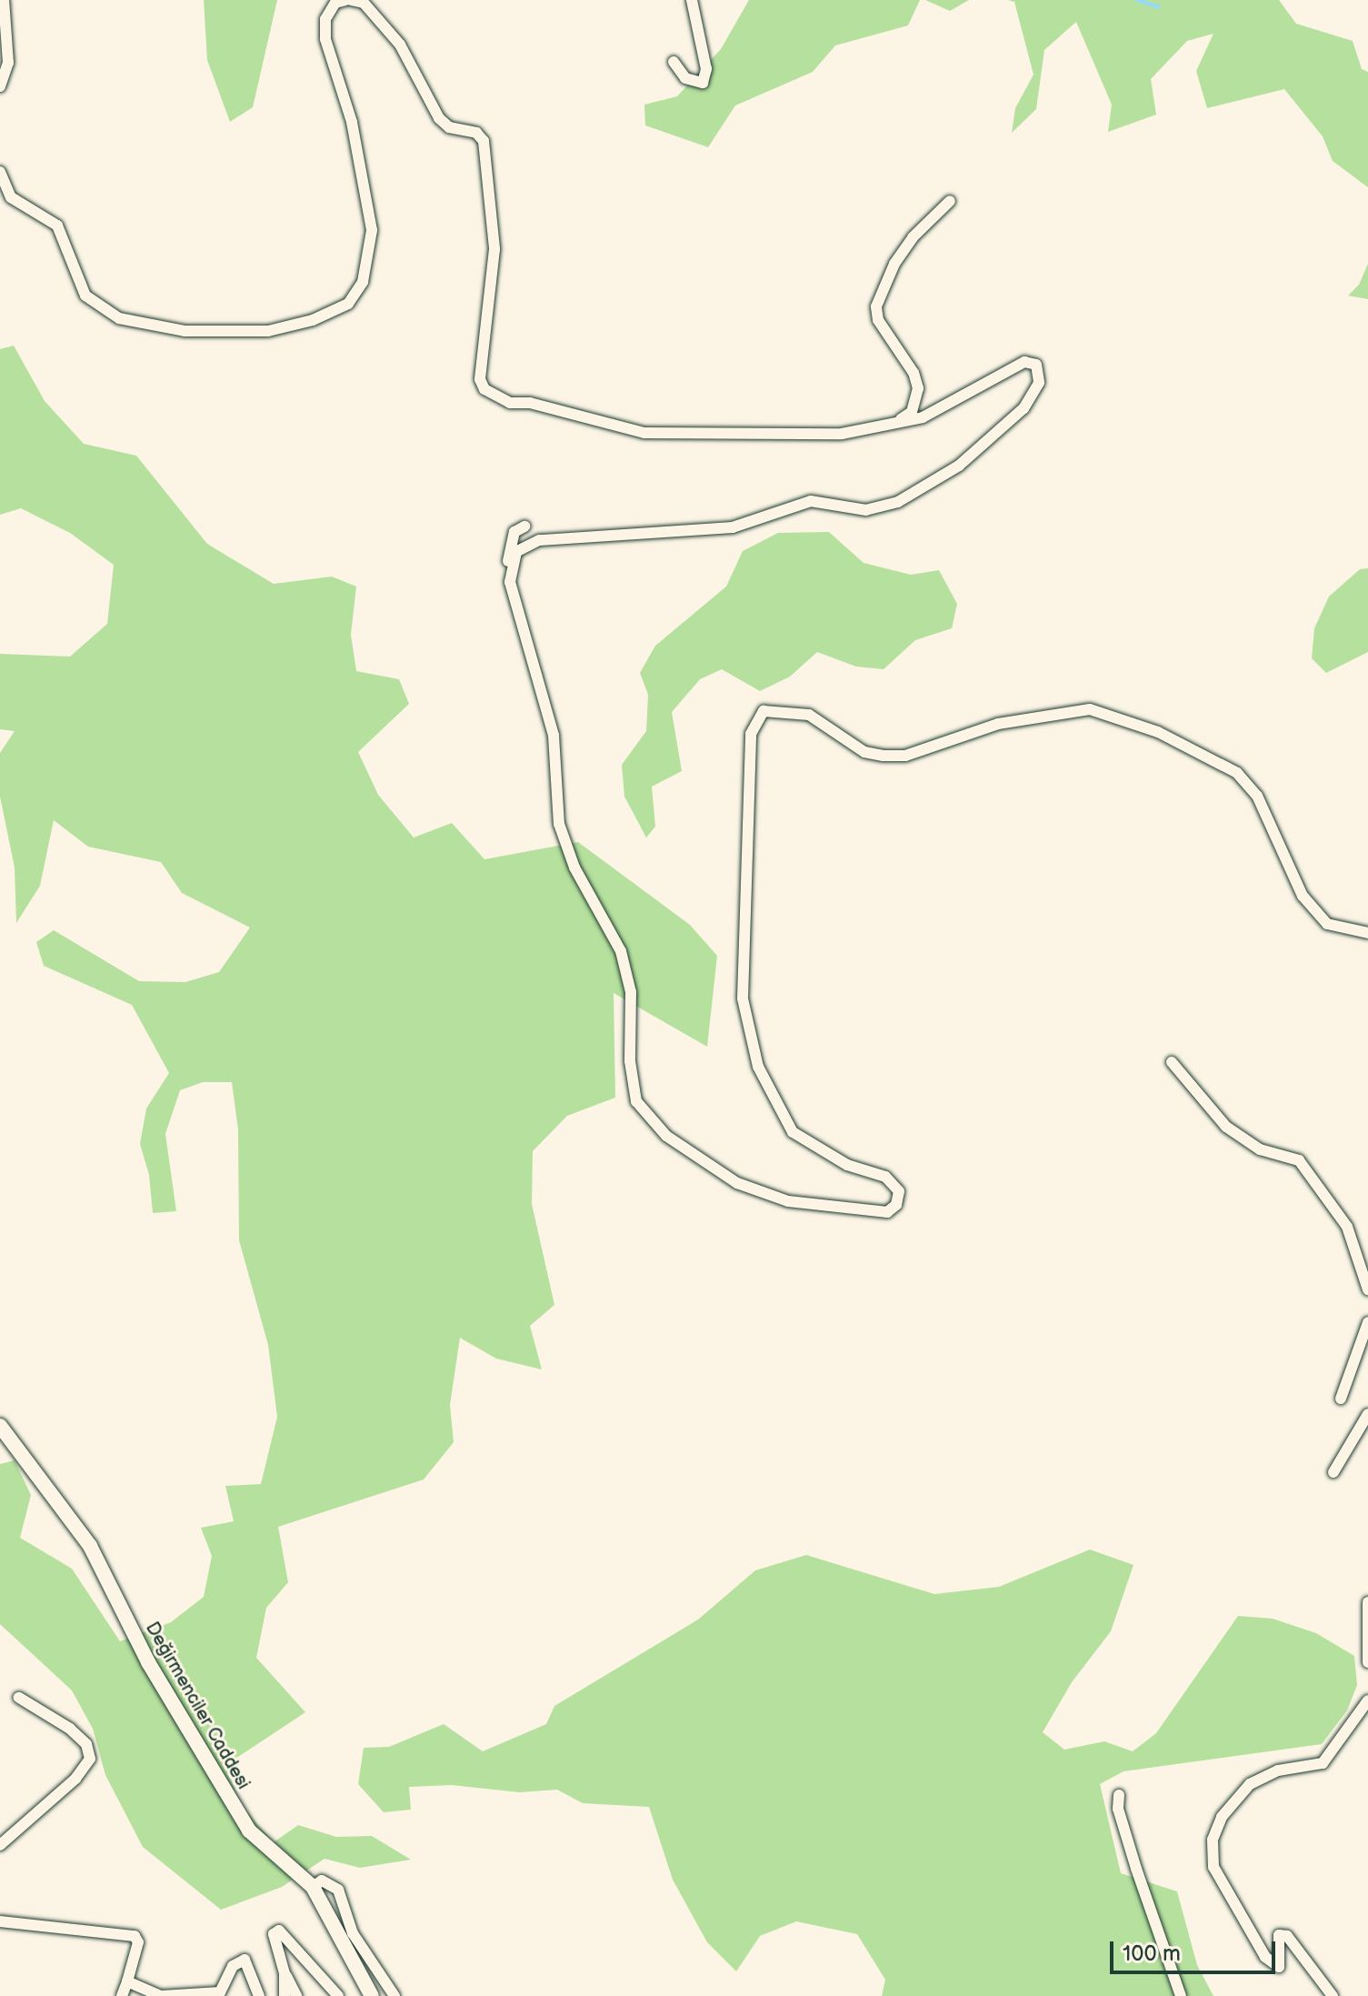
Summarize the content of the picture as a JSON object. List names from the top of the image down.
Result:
{
  "streets": {
    "main road": ["Değirmenciler Caddesi"]
  },
  "scale_bar": "100 m"
}
